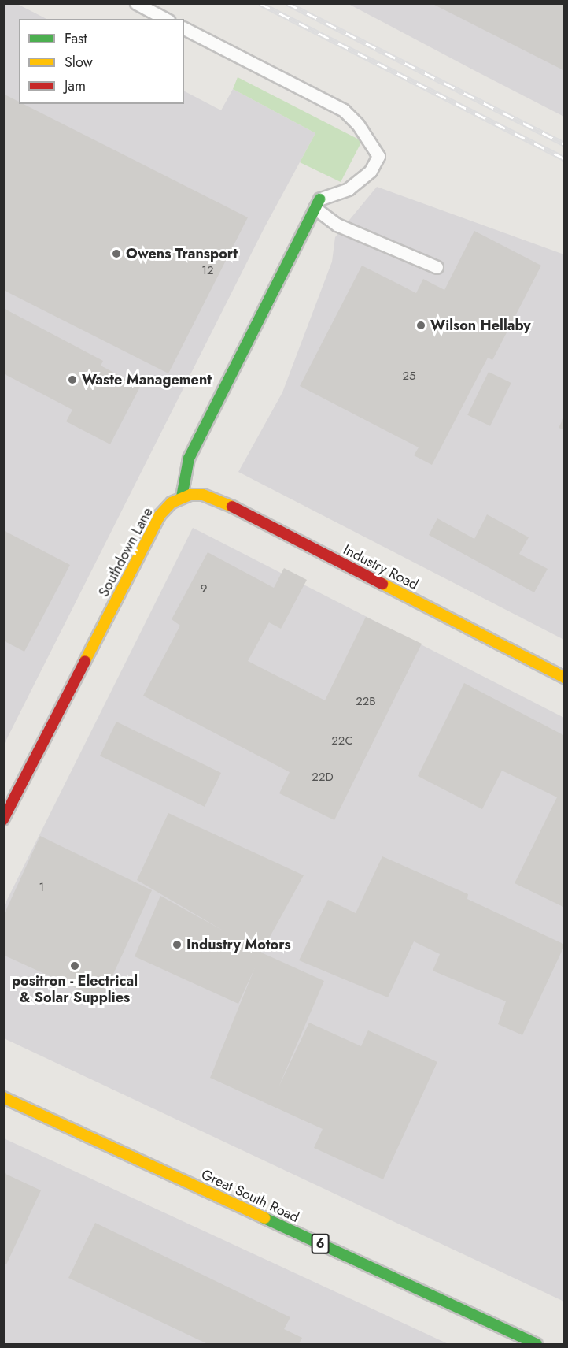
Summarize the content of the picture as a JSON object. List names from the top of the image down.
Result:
{
  "streets": {
    "street": [
      "Southdown Lane",
      "Industry Road",
      "Great South Road",
      "6"
    ]
  },
  "crossings": [
    ["Southdown Lane", "Industry Road"]
  ],
  "places": [
    "Owens Transport",
    "Wilson Hellaby",
    "Waste Management",
    "Industry Motors",
    "positron - Electrical & Solar Supplies"
  ],
  "house_numbers": [
    "12",
    "25",
    "9",
    "22B",
    "22C",
    "22D",
    "1"
  ],
  "legend": ["Fast", "Slow", "Jam"]
}
